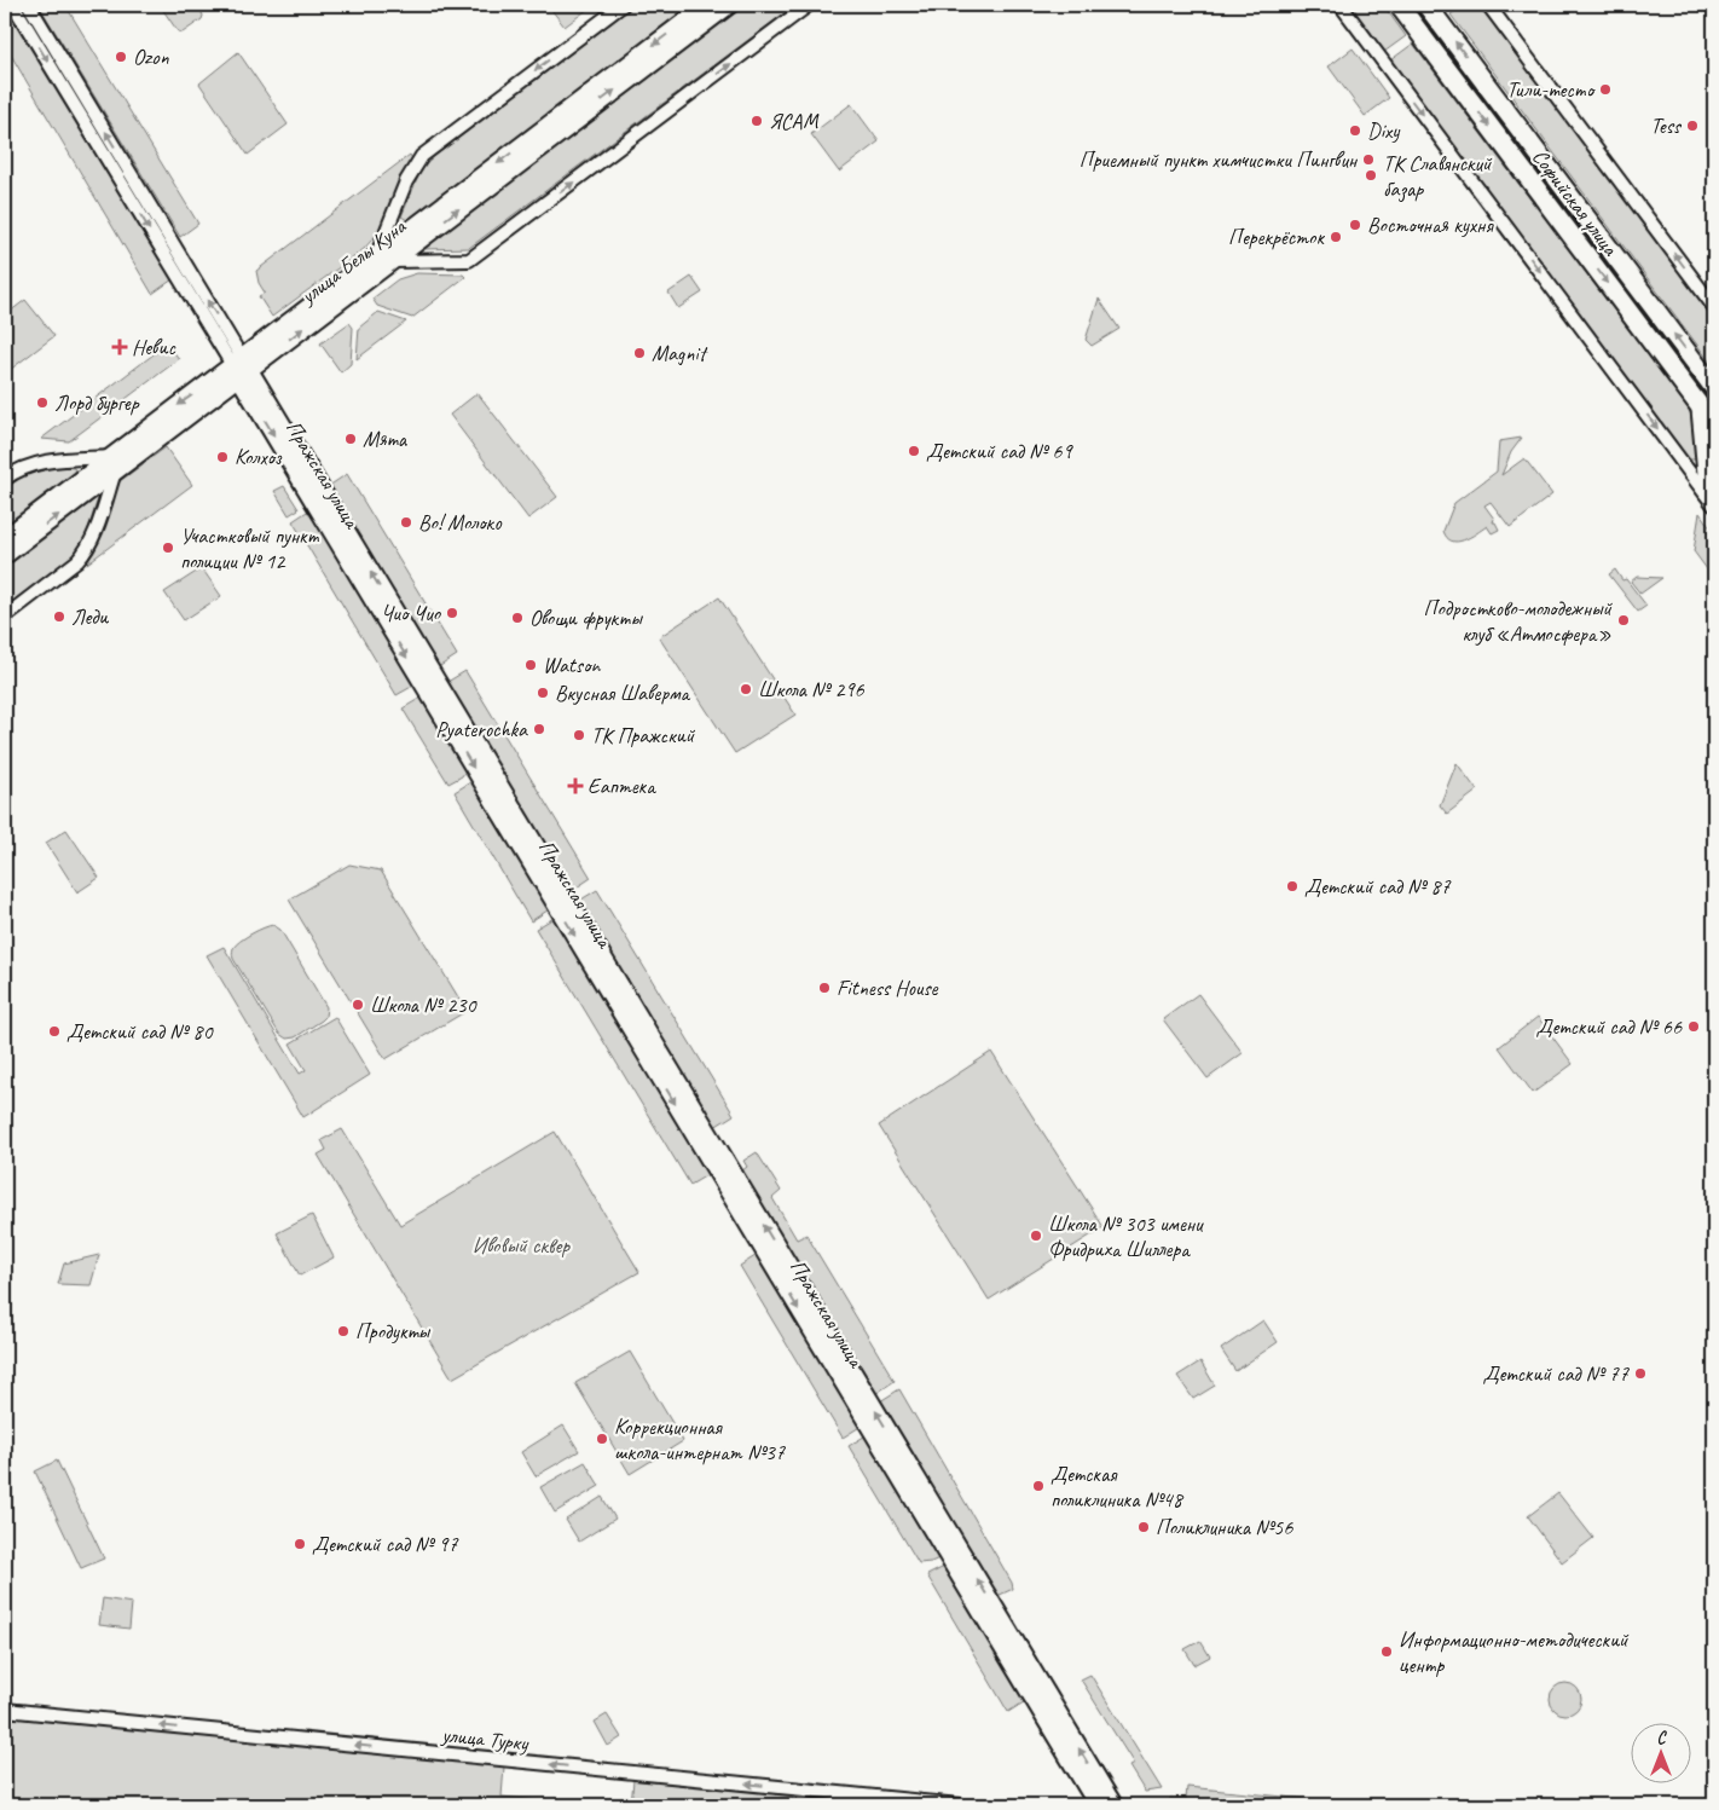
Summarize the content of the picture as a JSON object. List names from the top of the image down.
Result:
{
  "streets": {
    "main road": ["Софийская улица"],
    "street": ["улица Белы Куна", "Пражская улица", "улица Турку"]
  },
  "crossings": [
    ["улица Белы Куна", "Пражская улица"]
  ],
  "one_way": ["улица Турку"],
  "parks": ["Ивовый сквер"],
  "places": {
    "other": [
      "Ozon",
      "Тили-тесто",
      "ЯСАМ",
      "Tess",
      "Dixy",
      "Приемный пункт химчистки Пингвин",
      "ТК Славянский базар",
      "Восточная кухня",
      "Перекрёсток",
      "Magnit",
      "Лорд бургер",
      "Мята",
      "Детский сад № 69",
      "Колхоз",
      "Во! Молоко",
      "Участковый пункт полиции № 12",
      "Чио Чио",
      "Леди",
      "Овощи фрукты",
      "Подростково-молодежный клуб «Атмосфера»",
      "Watson",
      "Школа № 296",
      "Вкусная Шаверма",
      "Pyaterochka",
      "ТК Пражский",
      "Детский сад № 87",
      "Fitness House",
      "Школа № 230",
      "Детский сад № 66",
      "Детский сад № 80",
      "Школа № 303 имени Фридриха Шиллера",
      "Продукты",
      "Детский сад № 77",
      "Коррекционная школа-интернат №37",
      "Детская поликлиника №48",
      "Поликлиника №56",
      "Детский сад № 97",
      "Информационно-методический центр"
    ],
    "health": ["Невис", "Еаптека"]
  },
  "north": "top"
}
